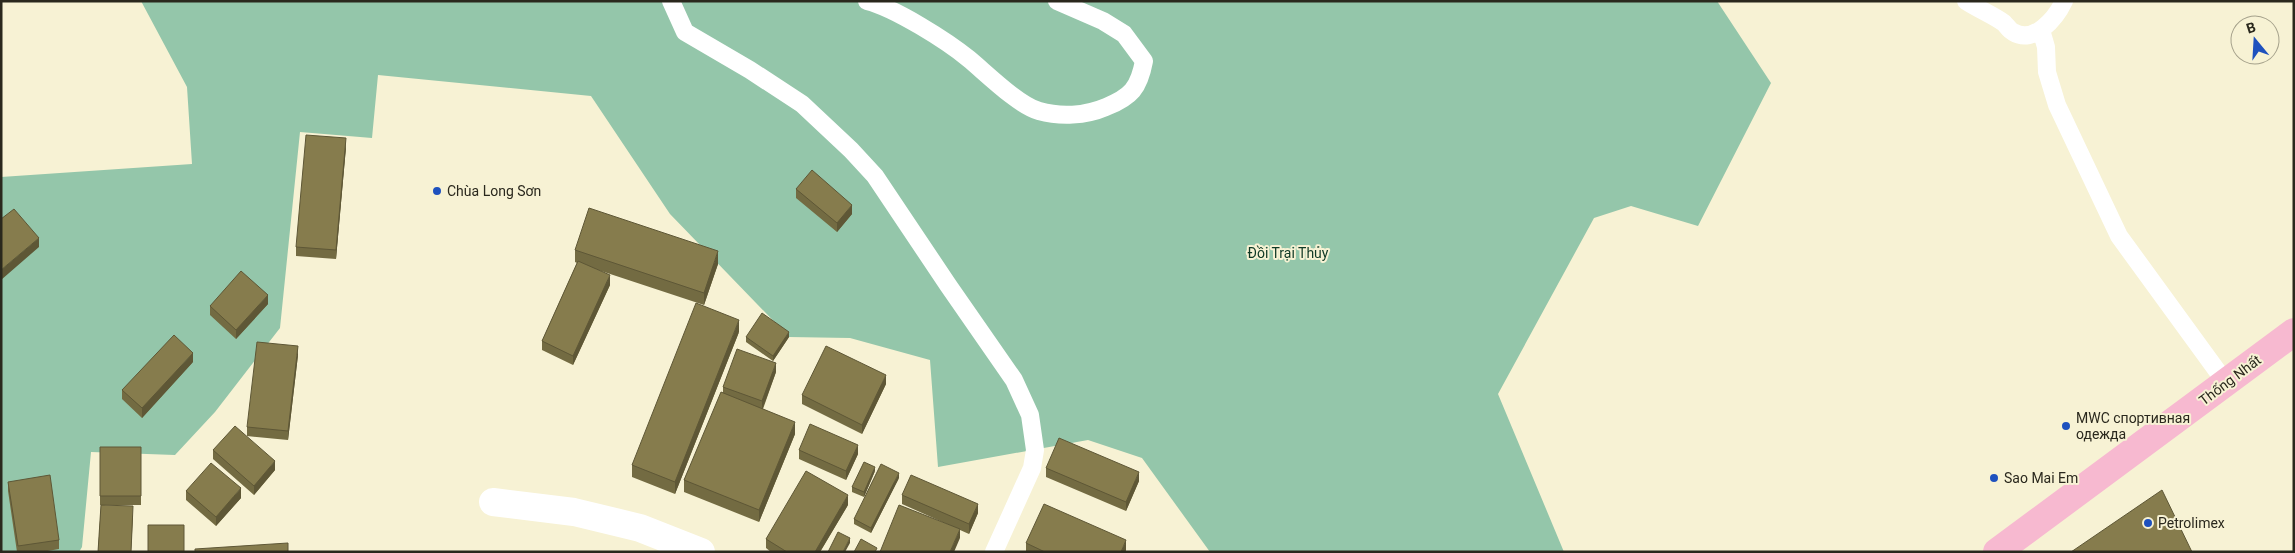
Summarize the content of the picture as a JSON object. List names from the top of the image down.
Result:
{
  "streets": {
    "main road": ["Thống Nhất"]
  },
  "parks": ["Đồi Trại Thủy"],
  "places": [
    "Chùa Long Sơn",
    "MWC спортивная одежда",
    "Sao Mai Em",
    "Petrolimex"
  ],
  "north": "top"
}
